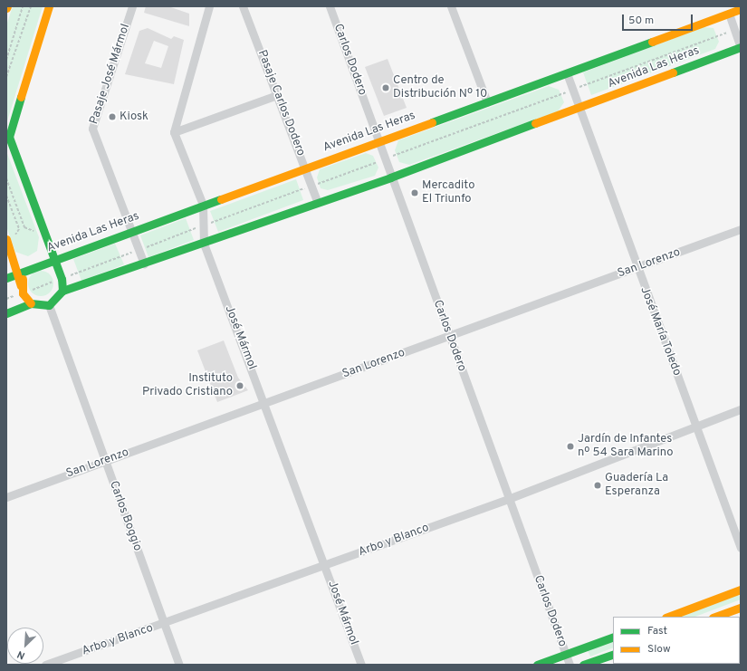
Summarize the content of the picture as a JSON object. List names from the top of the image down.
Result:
{
  "streets": {
    "main road": ["Avenida Las Heras"],
    "street": [
      "Carlos Dodero",
      "Pasaje José Mármol",
      "Pasaje Carlos Dodero",
      "San Lorenzo",
      "José María Toledo",
      "José Mármol",
      "Carlos Boggio",
      "Arbo y Blanco"
    ]
  },
  "crossings": [
    ["Carlos Dodero", "Avenida Las Heras"],
    ["Carlos Dodero", "San Lorenzo"],
    ["Carlos Dodero", "Arbo y Blanco"],
    ["Avenida Las Heras", "Pasaje José Mármol"],
    ["Avenida Las Heras", "Pasaje Carlos Dodero"],
    ["Avenida Las Heras", "José María Toledo"],
    ["Avenida Las Heras", "José Mármol"],
    ["San Lorenzo", "José María Toledo"],
    ["San Lorenzo", "José Mármol"],
    ["San Lorenzo", "Carlos Boggio"],
    ["José María Toledo", "Arbo y Blanco"],
    ["José Mármol", "Arbo y Blanco"],
    ["Carlos Boggio", "Arbo y Blanco"]
  ],
  "places": [
    "Centro de Distribución Nº 10",
    "Kiosk",
    "Mercadito El Triunfo",
    "Instituto Privado Cristiano",
    "Jardín de Infantes nº 54 Sara Marino",
    "Guadería La Esperanza"
  ],
  "legend": ["Fast", "Slow"],
  "scale_bar": "50 m",
  "north": "bottom left"
}
